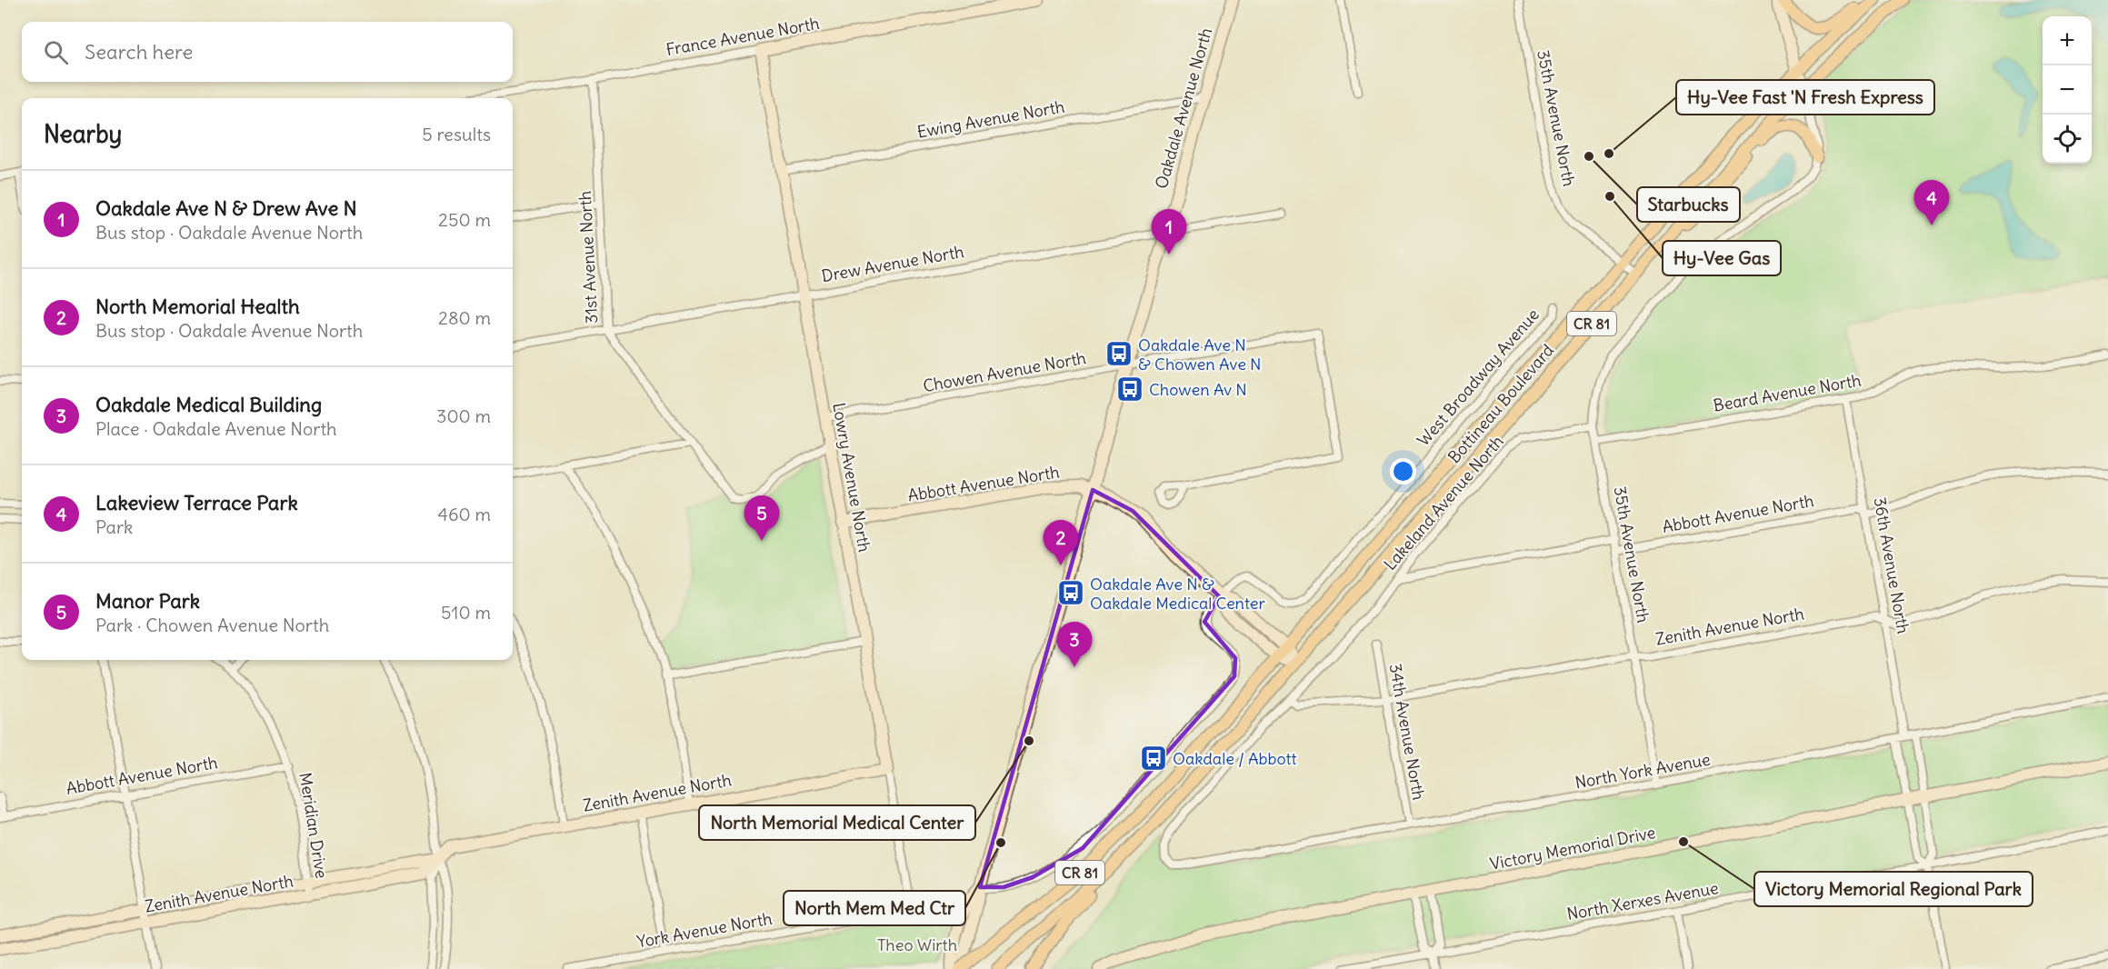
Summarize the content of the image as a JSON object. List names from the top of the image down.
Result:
{
  "streets": {
    "main road": ["CR 81", "Bottineau Boulevard"],
    "street": [
      "France Avenue North",
      "Oakdale Avenue North",
      "35th Avenue North",
      "Ewing Avenue North",
      "31st Avenue North",
      "Drew Avenue North",
      "Chowen Avenue North",
      "West Broadway Avenue",
      "Beard Avenue North",
      "Lowry Avenue North",
      "Abbott Avenue North",
      "Lakeland Avenue North",
      "36th Avenue North",
      "Zenith Avenue North",
      "34th Avenue North",
      "North York Avenue",
      "Meridian Drive",
      "Victory Memorial Drive",
      "North Xerxes Avenue",
      "York Avenue North"
    ]
  },
  "crossings": [
    ["France Avenue North", "31st Avenue North"],
    ["France Avenue North", "Lowry Avenue North"],
    ["Oakdale Avenue North", "Ewing Avenue North"],
    ["Oakdale Avenue North", "Drew Avenue North"],
    ["Oakdale Avenue North", "Chowen Avenue North"],
    ["Oakdale Avenue North", "West Broadway Avenue"],
    ["Oakdale Avenue North", "Bottineau Boulevard"],
    ["Oakdale Avenue North", "Abbott Avenue North"],
    ["35th Avenue North", "Beard Avenue North"],
    ["35th Avenue North", "Bottineau Boulevard"],
    ["35th Avenue North", "Abbott Avenue North"],
    ["35th Avenue North", "Lakeland Avenue North"],
    ["35th Avenue North", "Zenith Avenue North"],
    ["35th Avenue North", "North York Avenue"],
    ["Ewing Avenue North", "Lowry Avenue North"],
    ["31st Avenue North", "Drew Avenue North"],
    ["31st Avenue North", "Lowry Avenue North"],
    ["Drew Avenue North", "Lowry Avenue North"],
    ["CR 81", "Bottineau Boulevard"],
    ["Chowen Avenue North", "Lowry Avenue North"],
    ["West Broadway Avenue", "Abbott Avenue North"],
    ["Beard Avenue North", "36th Avenue North"],
    ["Bottineau Boulevard", "Abbott Avenue North"],
    ["Lowry Avenue North", "Abbott Avenue North"],
    ["Lowry Avenue North", "Zenith Avenue North"],
    ["Lowry Avenue North", "York Avenue North"],
    ["Abbott Avenue North", "36th Avenue North"],
    ["Abbott Avenue North", "Meridian Drive"],
    ["Lakeland Avenue North", "Zenith Avenue North"],
    ["Lakeland Avenue North", "North York Avenue"],
    ["36th Avenue North", "Zenith Avenue North"],
    ["36th Avenue North", "North York Avenue"],
    ["Zenith Avenue North", "34th Avenue North"],
    ["Zenith Avenue North", "Meridian Drive"],
    ["34th Avenue North", "North York Avenue"]
  ],
  "parks": ["Theo Wirth"],
  "places": {
    "other": [
      "Hy-Vee Fast 'N Fresh Express",
      "Starbucks",
      "Hy-Vee Gas",
      "North Memorial Medical Center",
      "Victory Memorial Regional Park",
      "North Mem Med Ctr"
    ],
    "bus stop": [
      "Oakdale Ave N & Chowen Ave N",
      "Chowen Av N",
      "Oakdale Ave N & Oakdale Medical Center",
      "Oakdale / Abbott"
    ]
  },
  "page": {
    "map_buttons": ["+", "−"],
    "search": "Search here",
    "heading": ["Nearby", "5 results"],
    "list": [
      {
        "mark": "1",
        "name": "Oakdale Ave N & Drew Ave N",
        "note": "Bus stop · Oakdale Avenue North",
        "value": "250 m"
      },
      {
        "mark": "2",
        "name": "North Memorial Health",
        "note": "Bus stop · Oakdale Avenue North",
        "value": "280 m"
      },
      {
        "mark": "3",
        "name": "Oakdale Medical Building",
        "note": "Place · Oakdale Avenue North",
        "value": "300 m"
      },
      {
        "mark": "4",
        "name": "Lakeview Terrace Park",
        "note": "Park",
        "value": "460 m"
      },
      {
        "mark": "5",
        "name": "Manor Park",
        "note": "Park · Chowen Avenue North",
        "value": "510 m"
      }
    ],
    "pins": [
      "4",
      "1",
      "5",
      "2",
      "3"
    ]
  }
}
